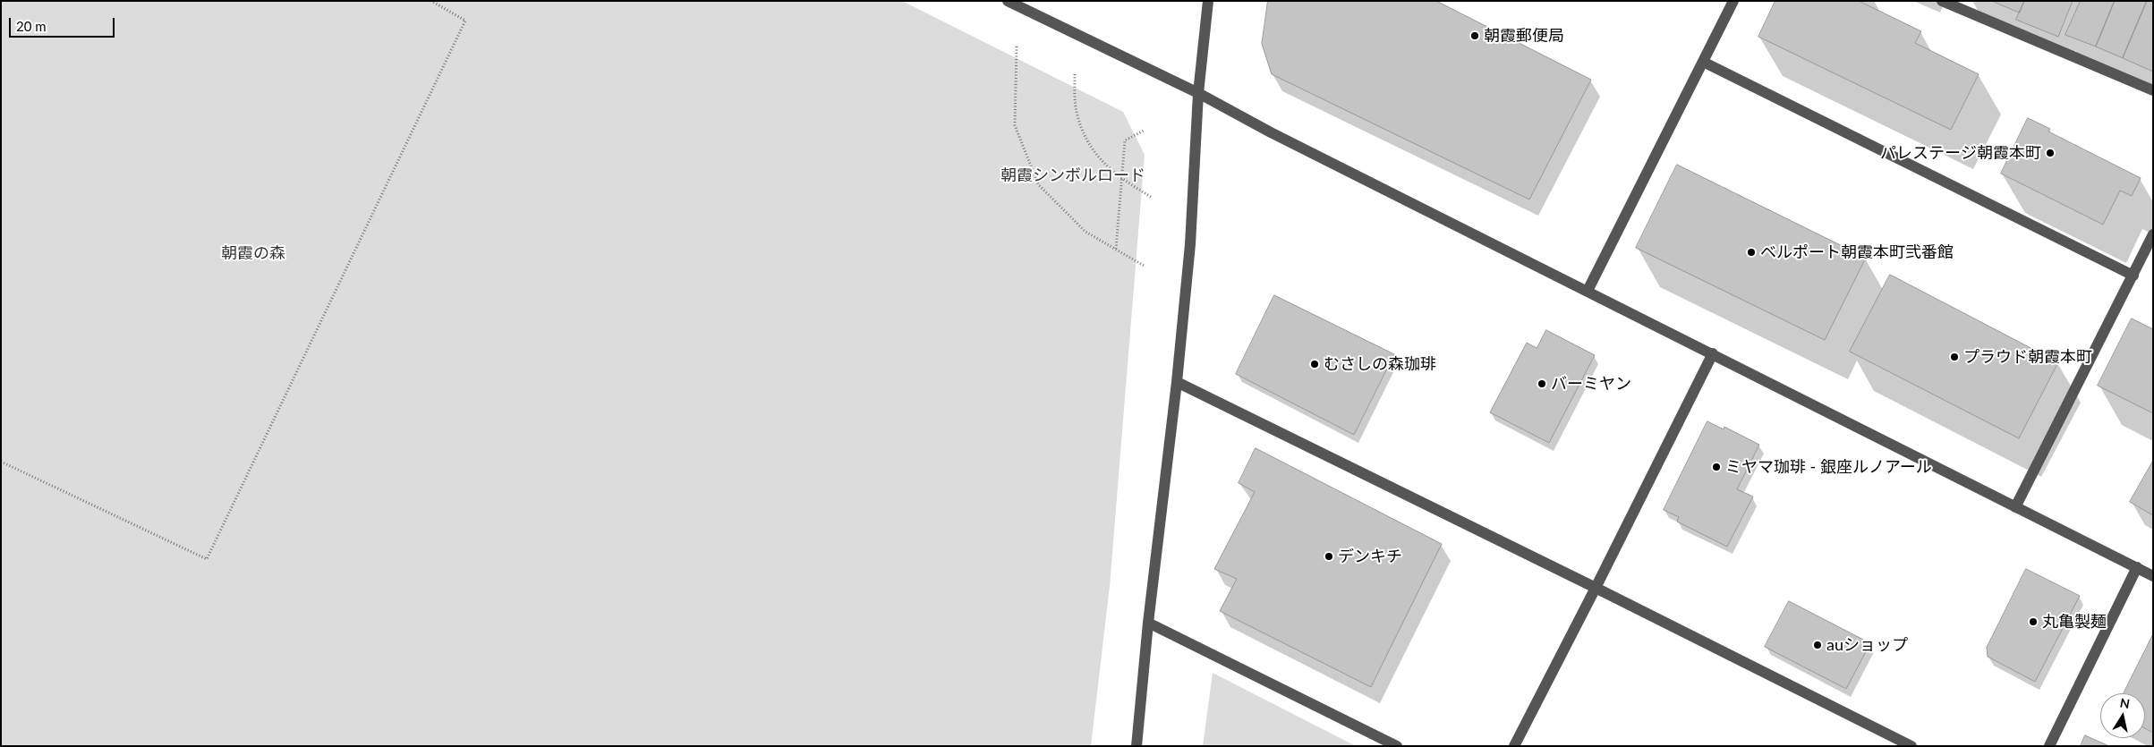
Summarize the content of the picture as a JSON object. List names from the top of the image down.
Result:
{
  "parks": ["朝霞シンボルロード", "朝霞の森"],
  "places": [
    "朝霞郵便局",
    "パレステージ朝霞本町",
    "ベルポート朝霞本町弐番館",
    "プラウド朝霞本町",
    "むさしの森珈琲",
    "バーミヤン",
    "ミヤマ珈琲 - 銀座ルノアール",
    "デンキチ",
    "丸亀製麺",
    "auショップ"
  ],
  "scale_bar": "20 m",
  "north": "top"
}
